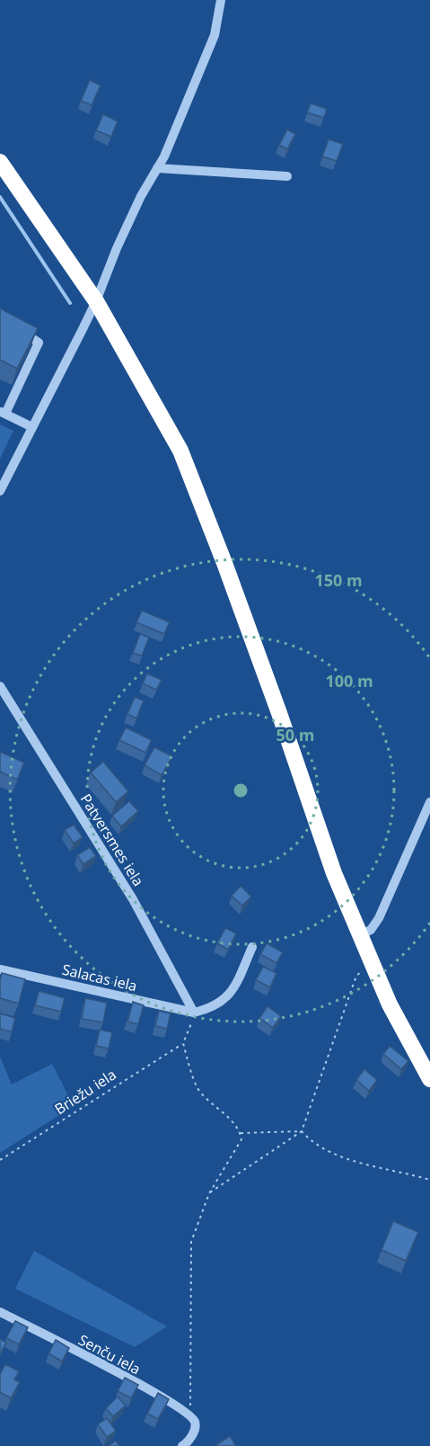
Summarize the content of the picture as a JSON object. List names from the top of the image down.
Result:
{
  "streets": {
    "street": ["Patversmes iela", "Salacas iela", "Senču iela"],
    "path": ["Briežu iela"]
  },
  "crossings": [
    ["Patversmes iela", "Salacas iela"]
  ],
  "rings": ["150 m", "100 m", "50 m"]
}
